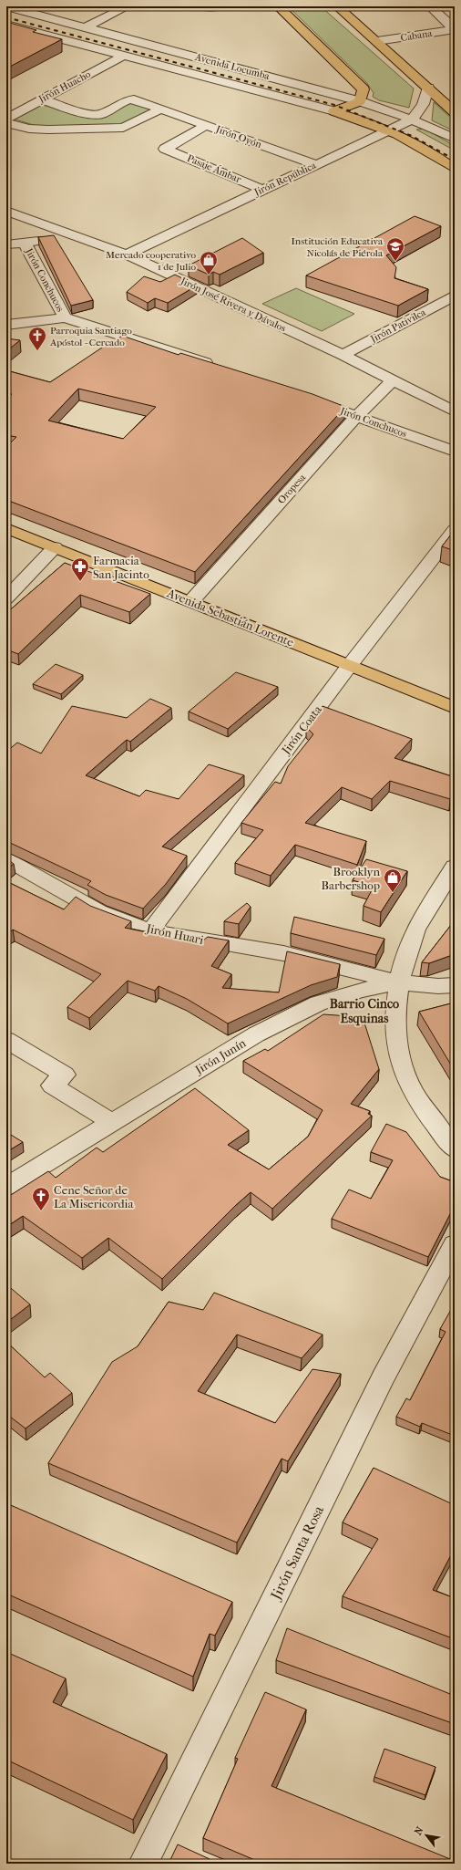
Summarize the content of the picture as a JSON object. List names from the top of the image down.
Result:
{
  "streets": {
    "main road": ["Avenida Sebastián Lorente"],
    "street": [
      "Cabana",
      "Avenida Locumba",
      "Jirón Huacho",
      "Jirón Oyón",
      "Pasaje Ámbar",
      "Jirón República",
      "Jirón Conchucos",
      "Jirón José Rivera y Dávalos",
      "Jirón Pativilca",
      "Oropesa",
      "Jirón Coata",
      "Jirón Huari",
      "Jirón Junín",
      "Jirón Santa Rosa"
    ]
  },
  "crossings": [
    ["Avenida Locumba", "Jirón Huacho"],
    ["Avenida Locumba", "Jirón República"],
    ["Jirón Huacho", "Jirón Oyón"],
    ["Jirón Oyón", "Pasaje Ámbar"],
    ["Jirón Oyón", "Jirón República"],
    ["Pasaje Ámbar", "Jirón República"],
    ["Jirón República", "Jirón José Rivera y Dávalos"],
    ["Jirón Conchucos", "Jirón José Rivera y Dávalos"],
    ["Jirón Conchucos", "Oropesa"],
    ["Jirón José Rivera y Dávalos", "Jirón Pativilca"],
    ["Jirón José Rivera y Dávalos", "Oropesa"],
    ["Oropesa", "Avenida Sebastián Lorente"],
    ["Avenida Sebastián Lorente", "Jirón Coata"],
    ["Jirón Coata", "Jirón Huari"],
    ["Jirón Huari", "Jirón Junín"]
  ],
  "districts": ["Barrio Cinco Esquinas"],
  "places": {
    "school or university": ["Institución Educativa Nicolás de Piérola"],
    "shop": ["Mercado cooperativo 1 de Julio", "Brooklyn Barbershop"],
    "church": ["Parroquia Santiago Apóstol - Cercado", "Cene Señor de La Misericordia"],
    "pharmacy": ["Farmacia San Jacinto"]
  },
  "north": "top left"
}
